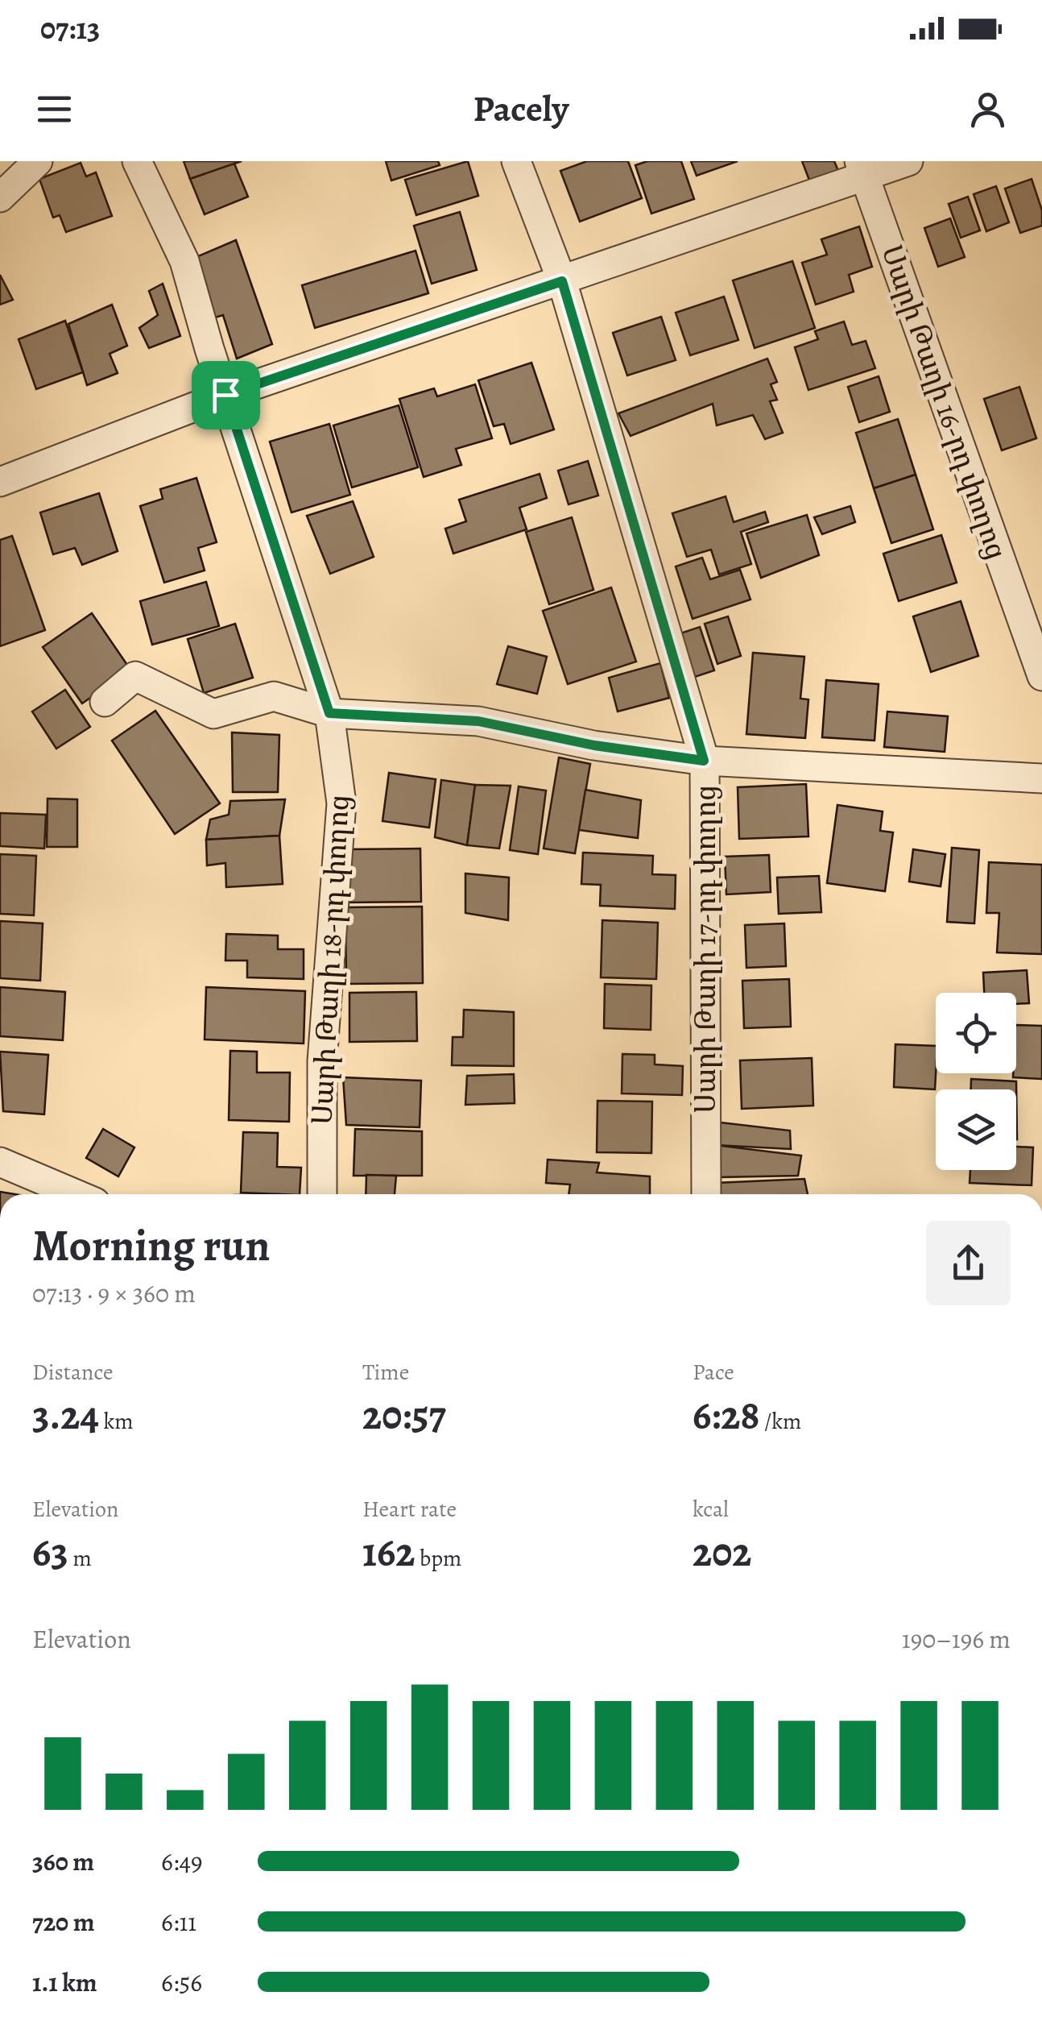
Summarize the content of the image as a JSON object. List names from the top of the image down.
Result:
{
  "streets": {
    "street": ["Սարի Թաղի 16-րդ փողոց", "Սարի Թաղի 17-րդ փողոց", "Սարի Թաղի 18-րդ փողոց"]
  },
  "page": {
    "status": "07:13",
    "header": "Pacely",
    "heading": ["Morning run", "07:13 · 9 × 360 m"],
    "stats": [
      ["Distance", "3.24 km"],
      ["Time", "20:57"],
      ["Pace", "6:28 /km"],
      ["Elevation", "63 m"],
      ["Heart rate", "162 bpm"],
      ["kcal", "202"]
    ],
    "chart": ["Elevation", "190–196 m"],
    "list": [
      {
        "name": "360 m",
        "note": "6:49"
      },
      {
        "name": "720 m",
        "note": "6:11"
      },
      {
        "name": "1.1 km",
        "note": "6:56"
      }
    ]
  }
}
